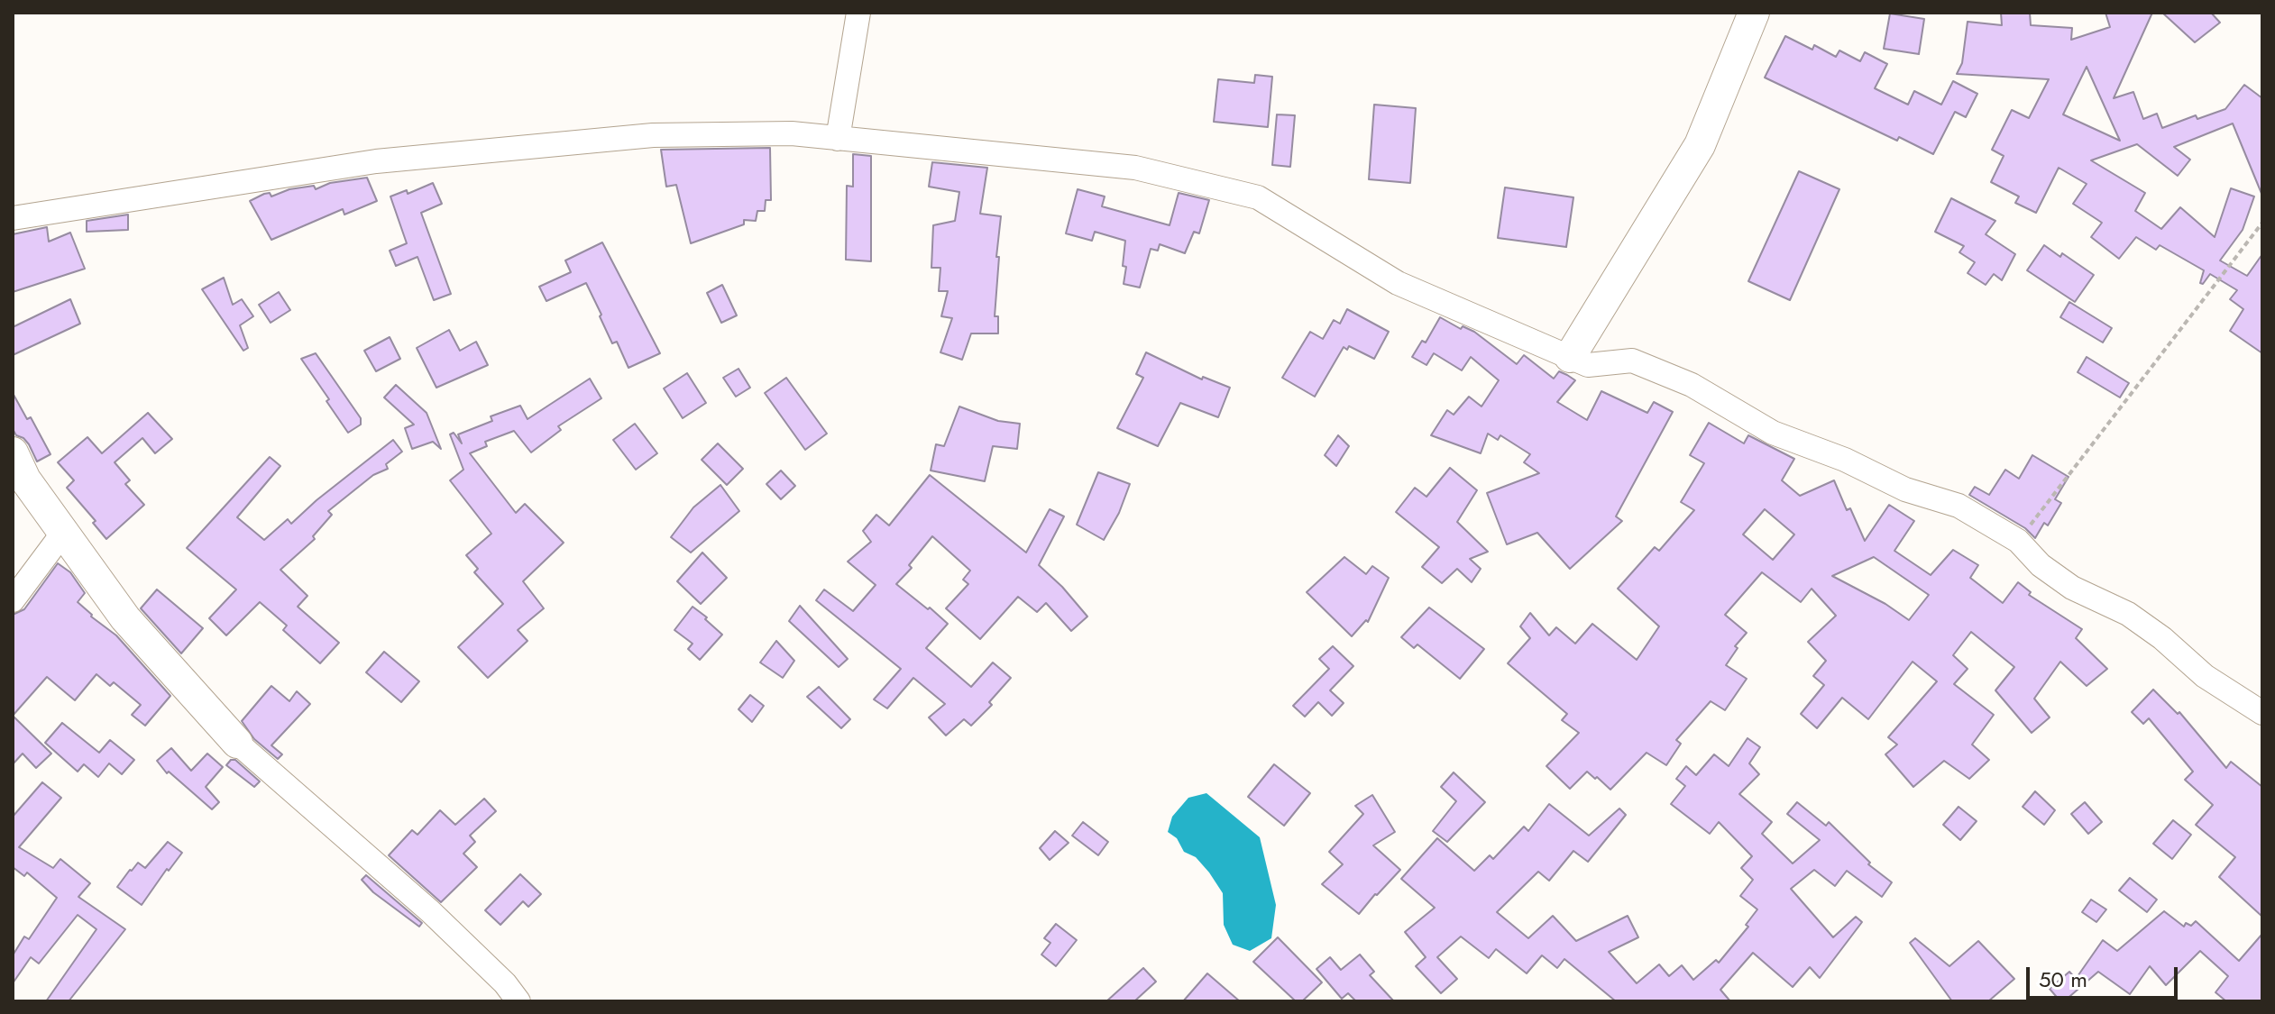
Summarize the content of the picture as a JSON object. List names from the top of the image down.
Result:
{
  "scale_bar": "50 m"
}
